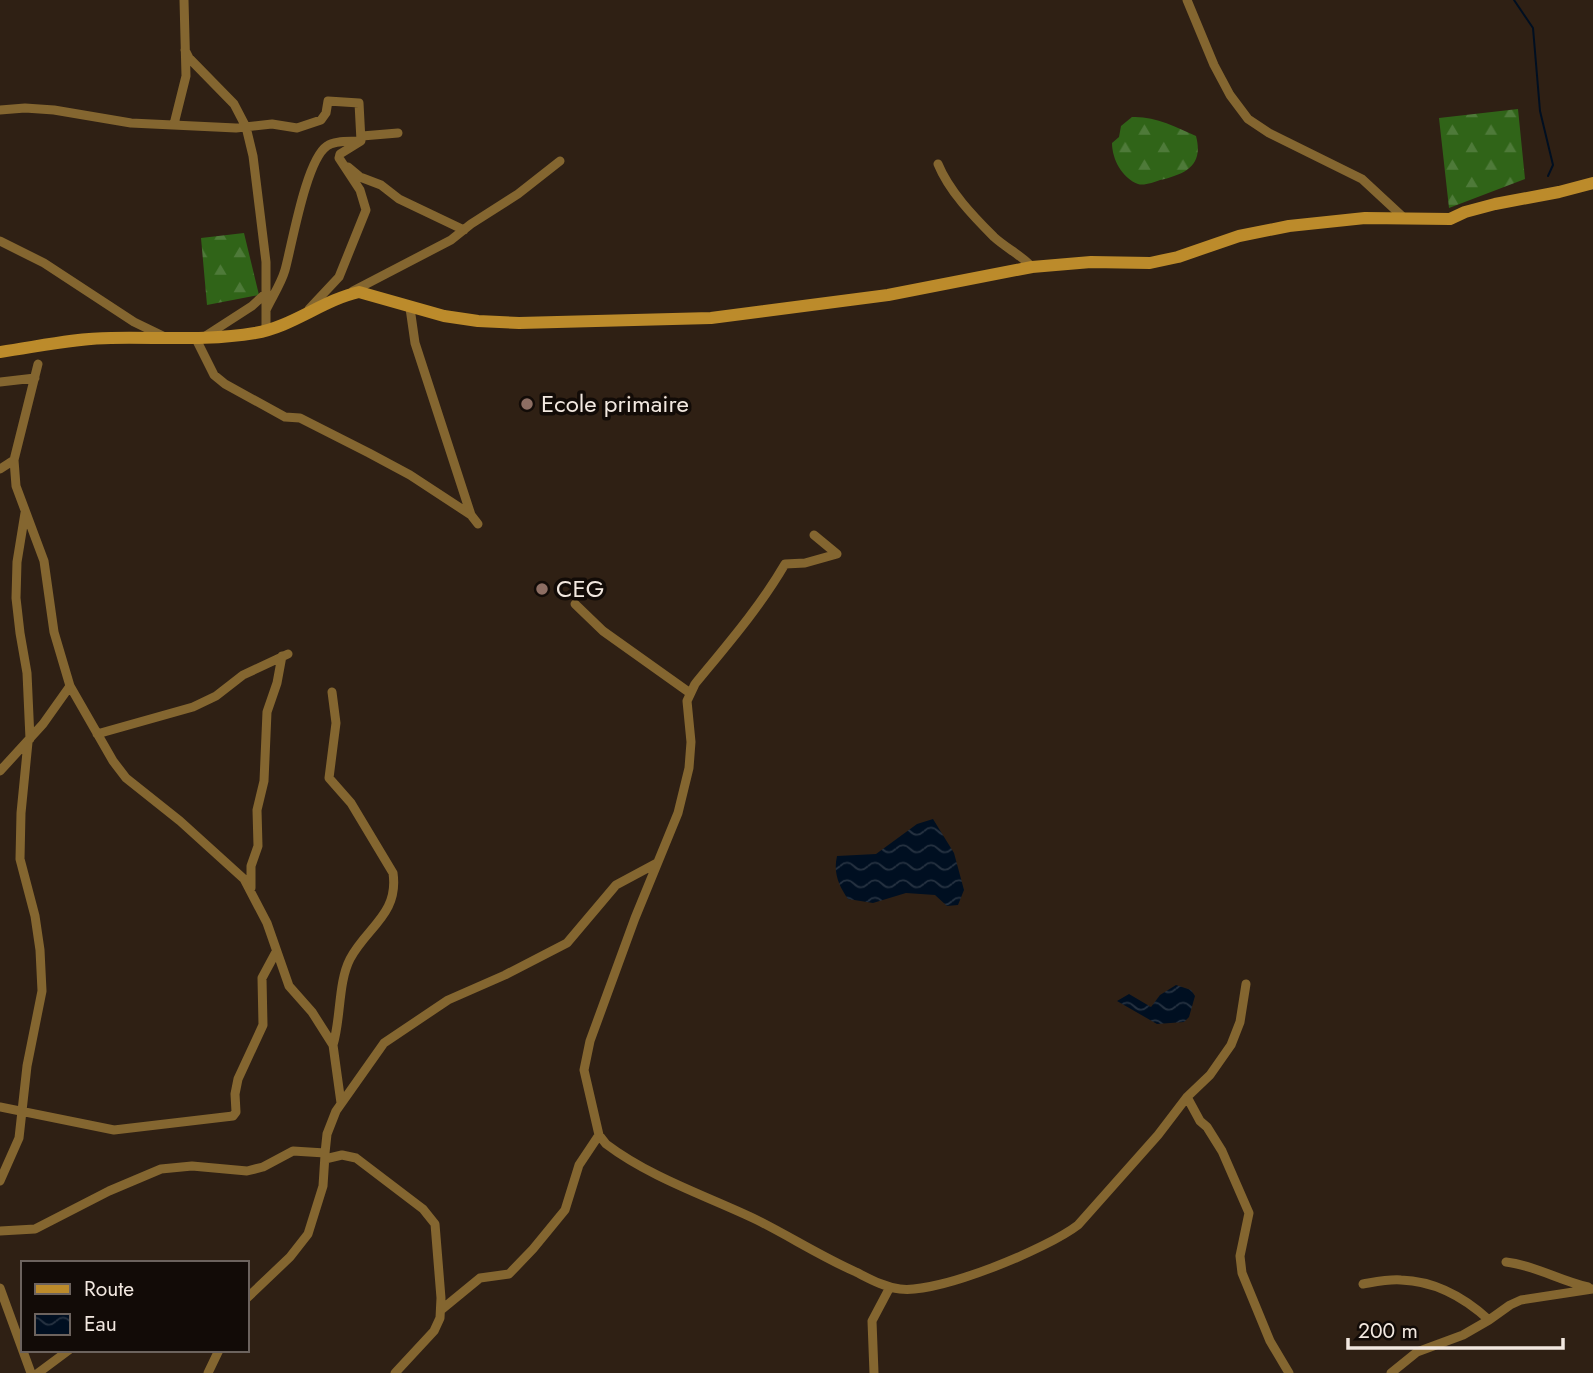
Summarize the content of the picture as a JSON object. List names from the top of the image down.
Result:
{
  "places": ["Ecole primaire", "CEG"],
  "legend": ["Route", "Eau"],
  "scale_bar": "200 m"
}
